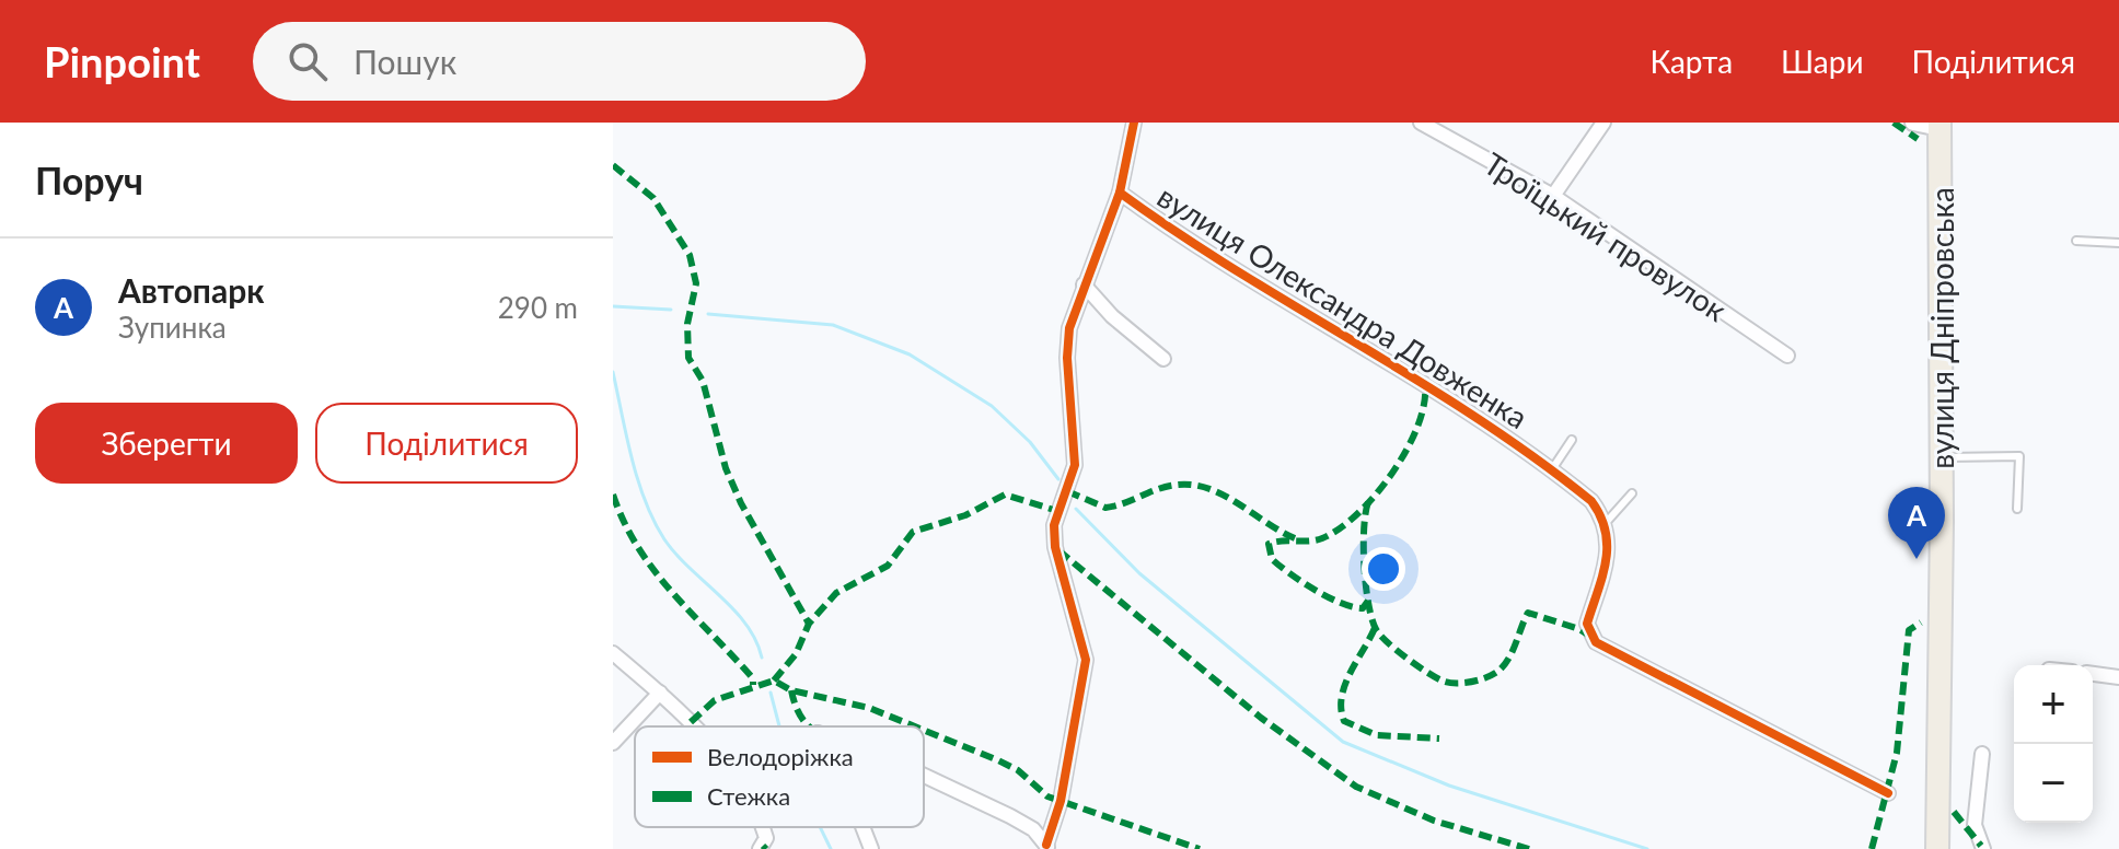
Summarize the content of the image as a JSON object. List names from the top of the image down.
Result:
{
  "streets": {
    "highway": ["вулиця Дніпровська"],
    "street": ["Троїцький провулок", "вулиця Олександра Довженка"]
  },
  "legend": ["Велодоріжка", "Стежка"],
  "page": {
    "header": "Pinpoint",
    "search": "Пошук",
    "nav": ["Карта", "Шари", "Поділитися"],
    "heading": "Поруч",
    "list": [
      {
        "mark": "A",
        "name": "Автопарк",
        "note": "Зупинка",
        "value": "290 m"
      }
    ],
    "buttons": ["Зберегти", "Поділитися"],
    "pins": "A",
    "map_buttons": ["+", "−"]
  }
}
